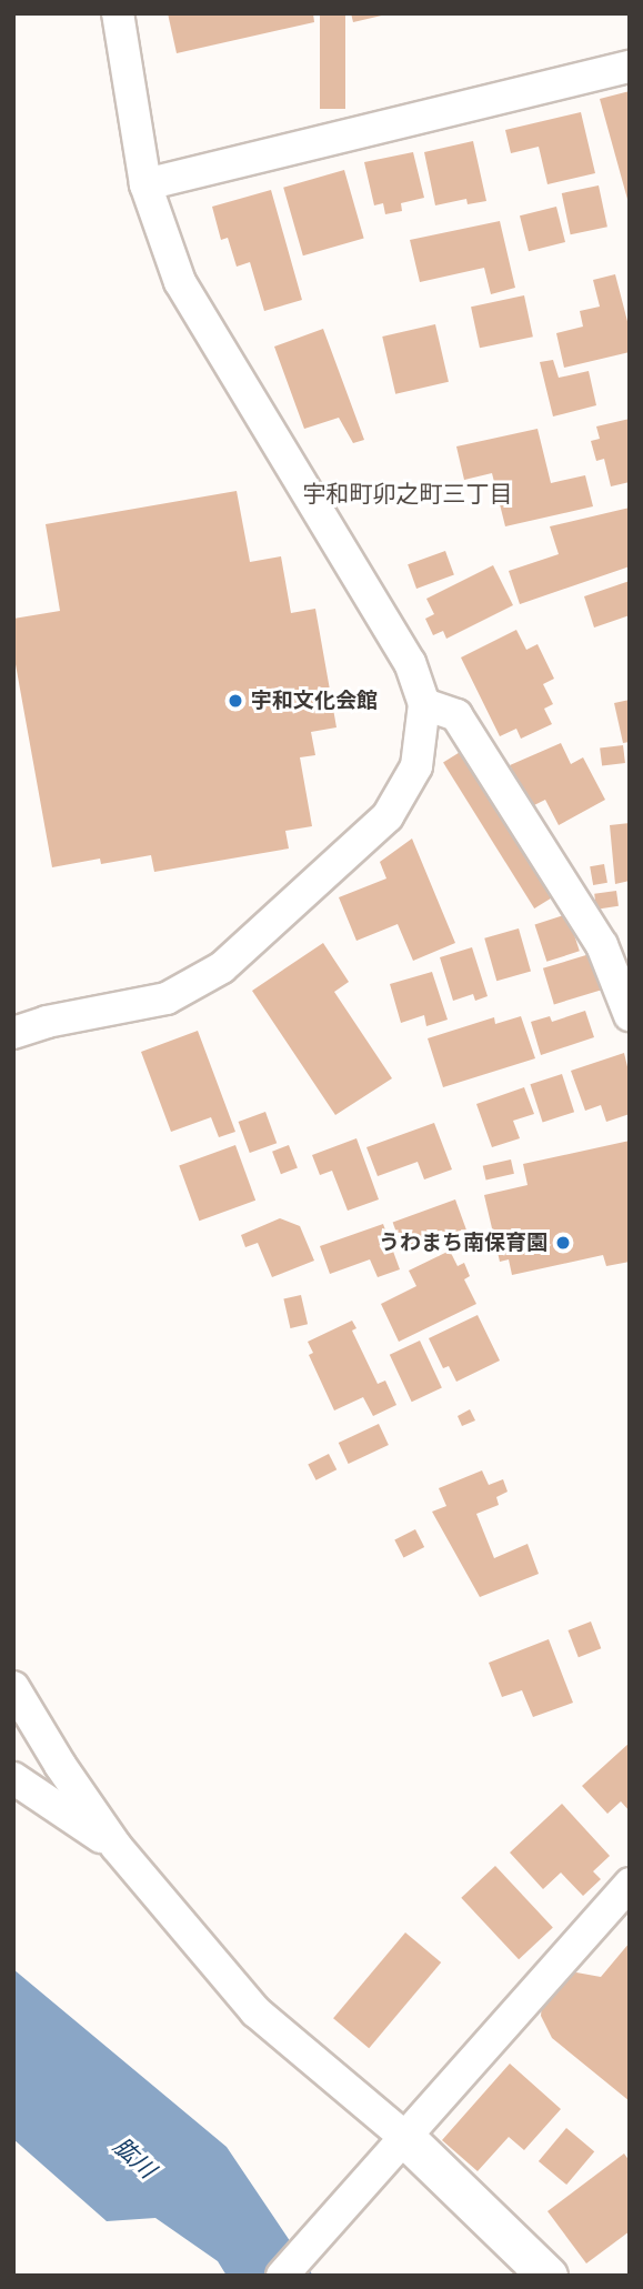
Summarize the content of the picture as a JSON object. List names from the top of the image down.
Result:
{
  "districts": ["宇和町卯之町三丁目"],
  "water": ["肱川"],
  "places": ["宇和文化会館", "うわまち南保育園"]
}
